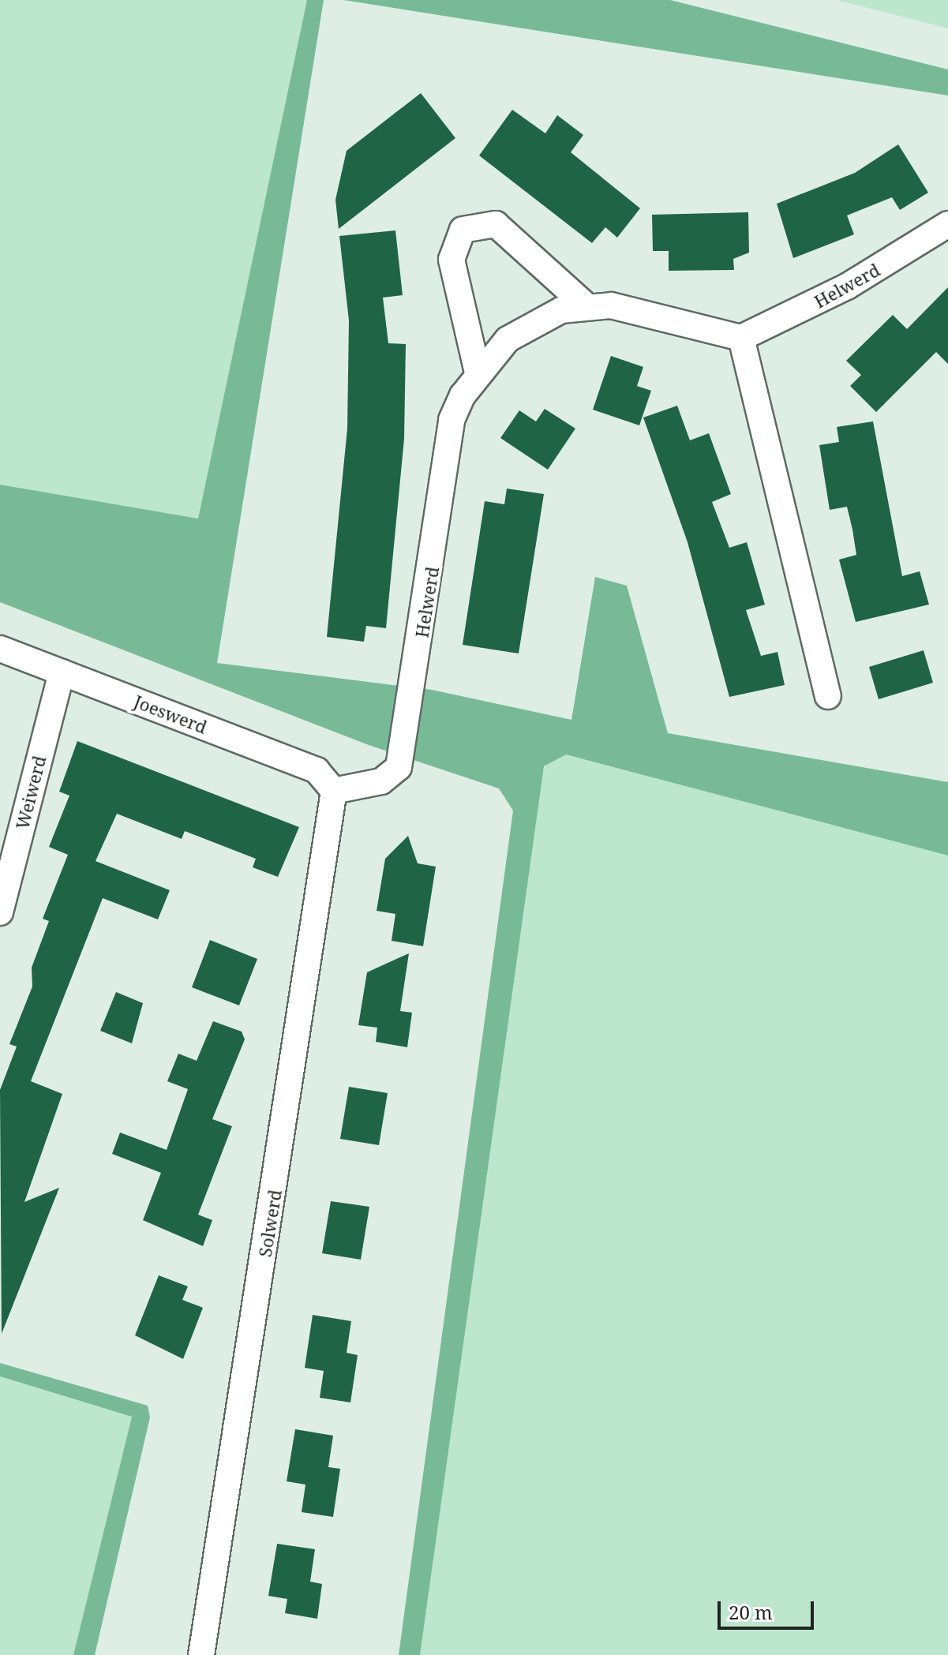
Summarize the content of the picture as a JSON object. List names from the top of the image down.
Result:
{
  "streets": {
    "street": [
      "Helwerd",
      "Joeswerd",
      "Weiwerd",
      "Solwerd"
    ]
  },
  "crossings": [
    ["Helwerd", "Joeswerd"],
    ["Helwerd", "Solwerd"],
    ["Joeswerd", "Weiwerd"],
    ["Joeswerd", "Solwerd"]
  ],
  "scale_bar": "20 m"
}
